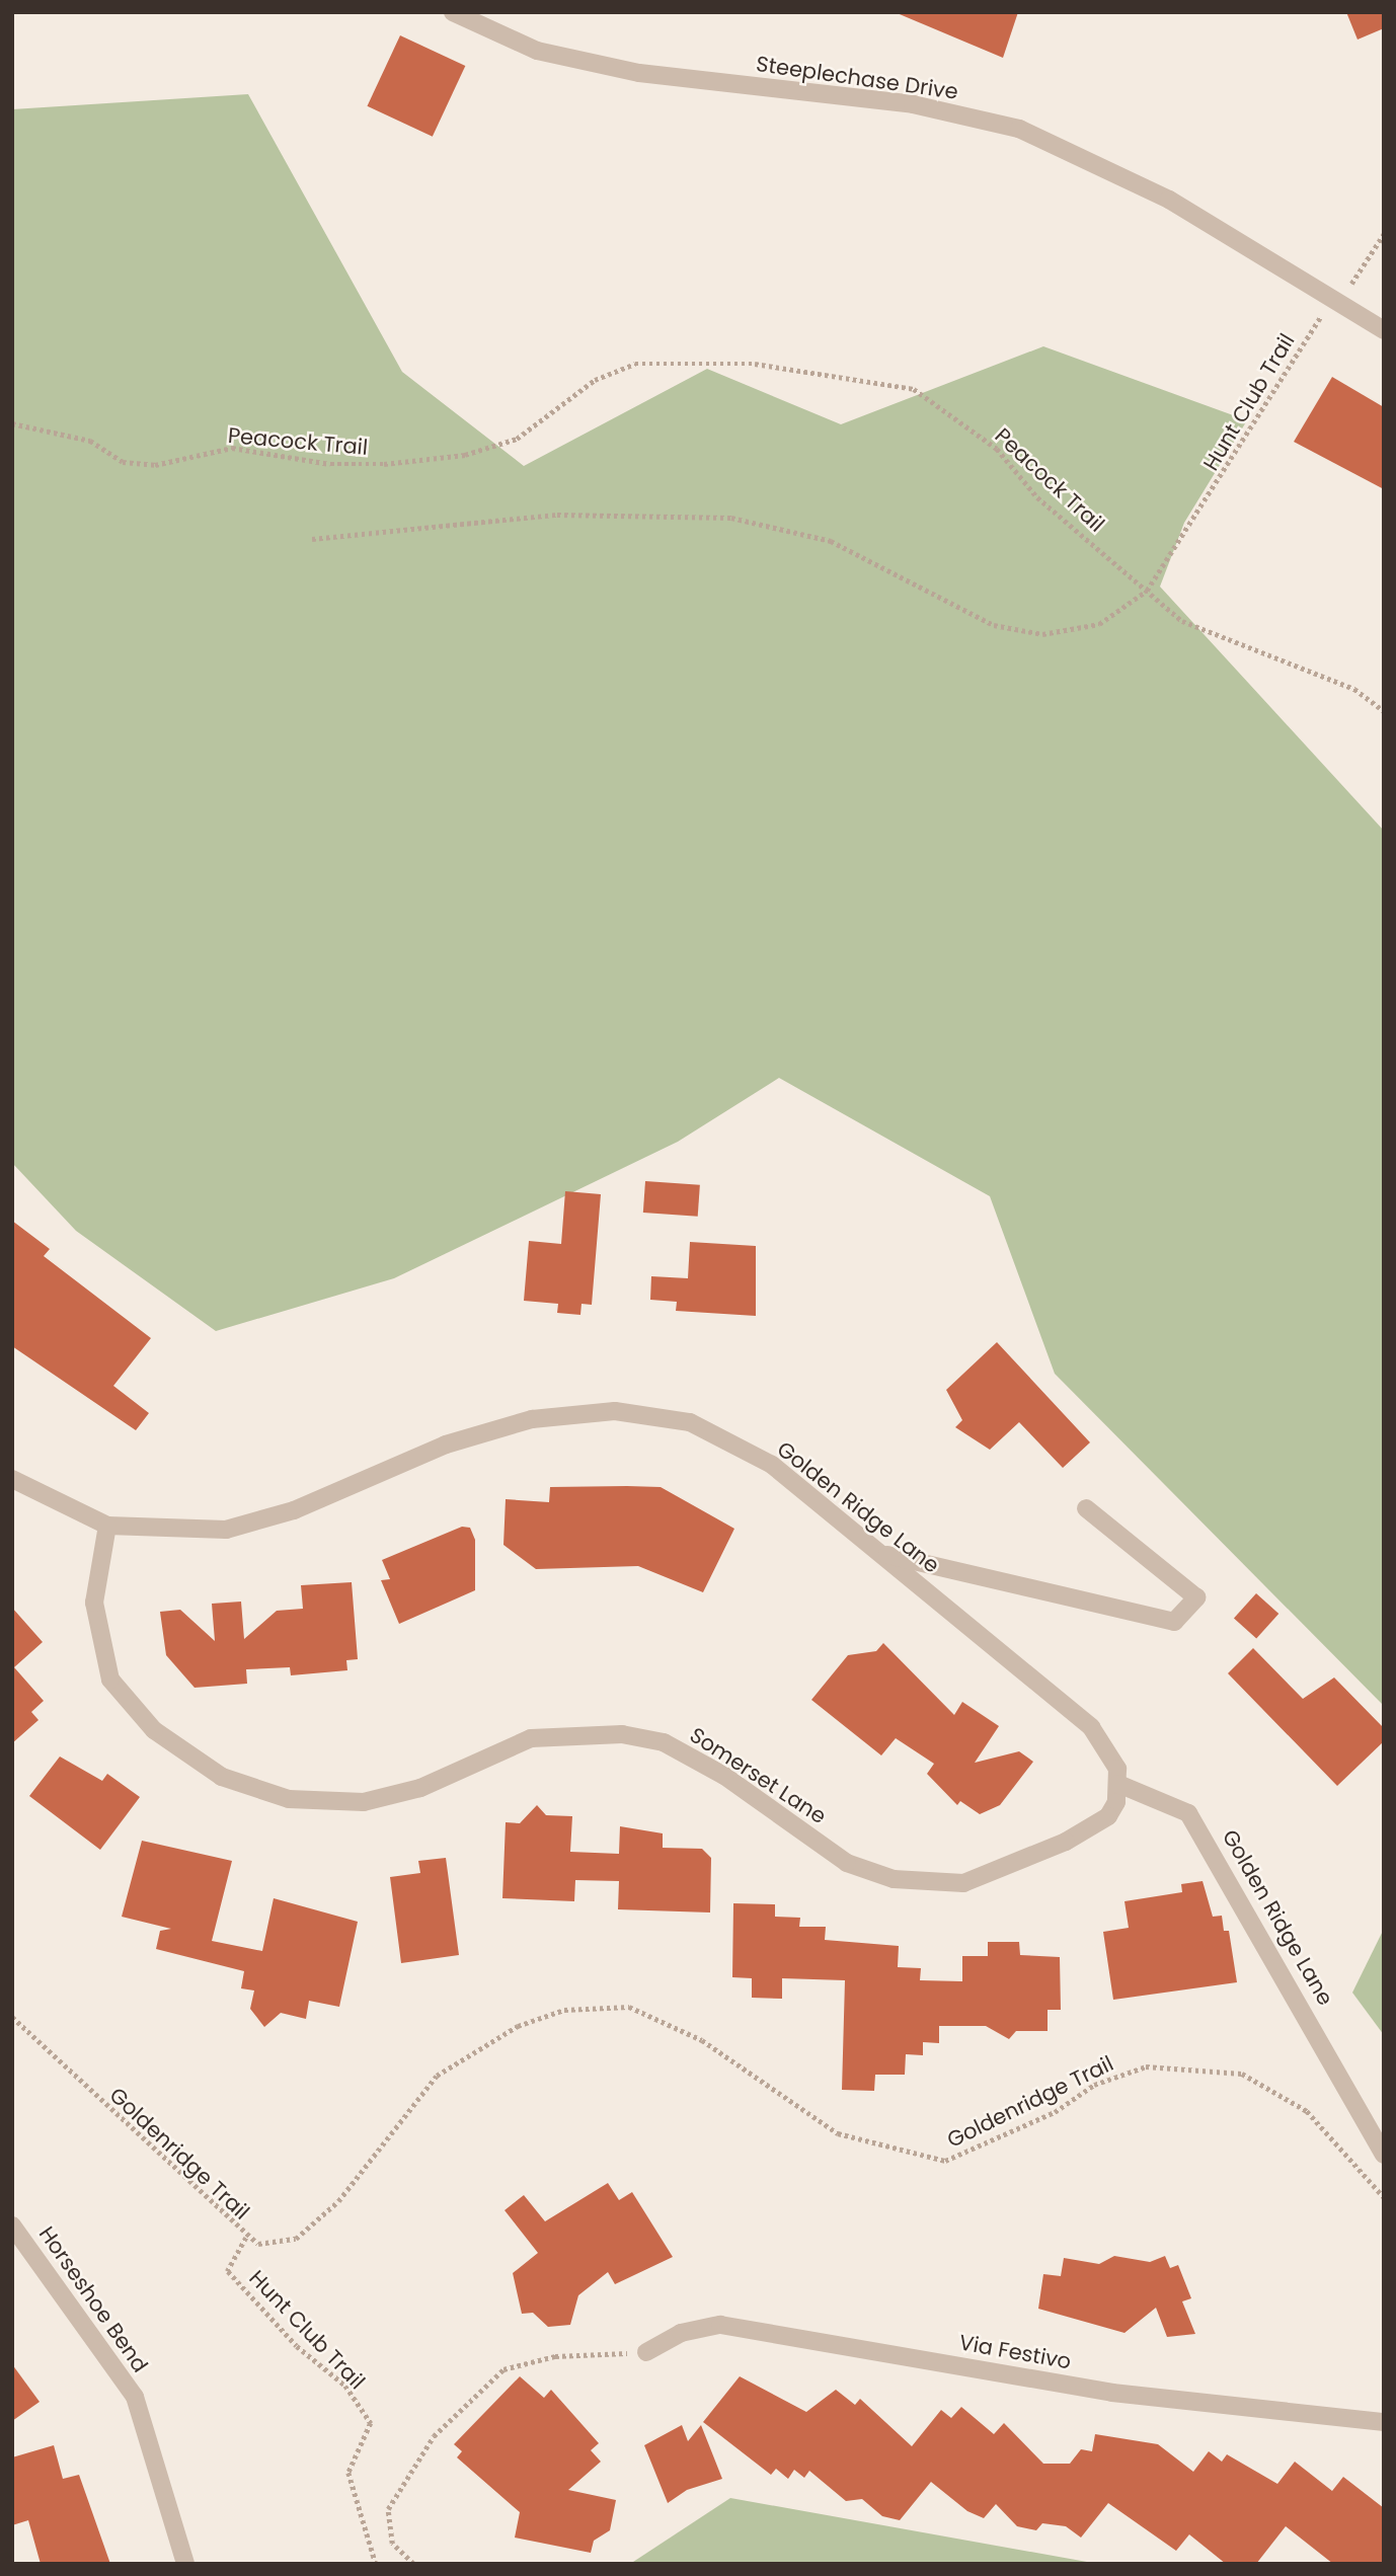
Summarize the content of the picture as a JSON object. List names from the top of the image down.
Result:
{
  "streets": {
    "street": [
      "Steeplechase Drive",
      "Golden Ridge Lane",
      "Somerset Lane",
      "Horseshoe Bend",
      "Via Festivo"
    ],
    "path": ["Hunt Club Trail", "Peacock Trail", "Goldenridge Trail"]
  },
  "crossings": [
    ["Steeplechase Drive", "Hunt Club Trail"],
    ["Hunt Club Trail", "Peacock Trail"],
    ["Hunt Club Trail", "Goldenridge Trail"],
    ["Golden Ridge Lane", "Somerset Lane"]
  ]
}
